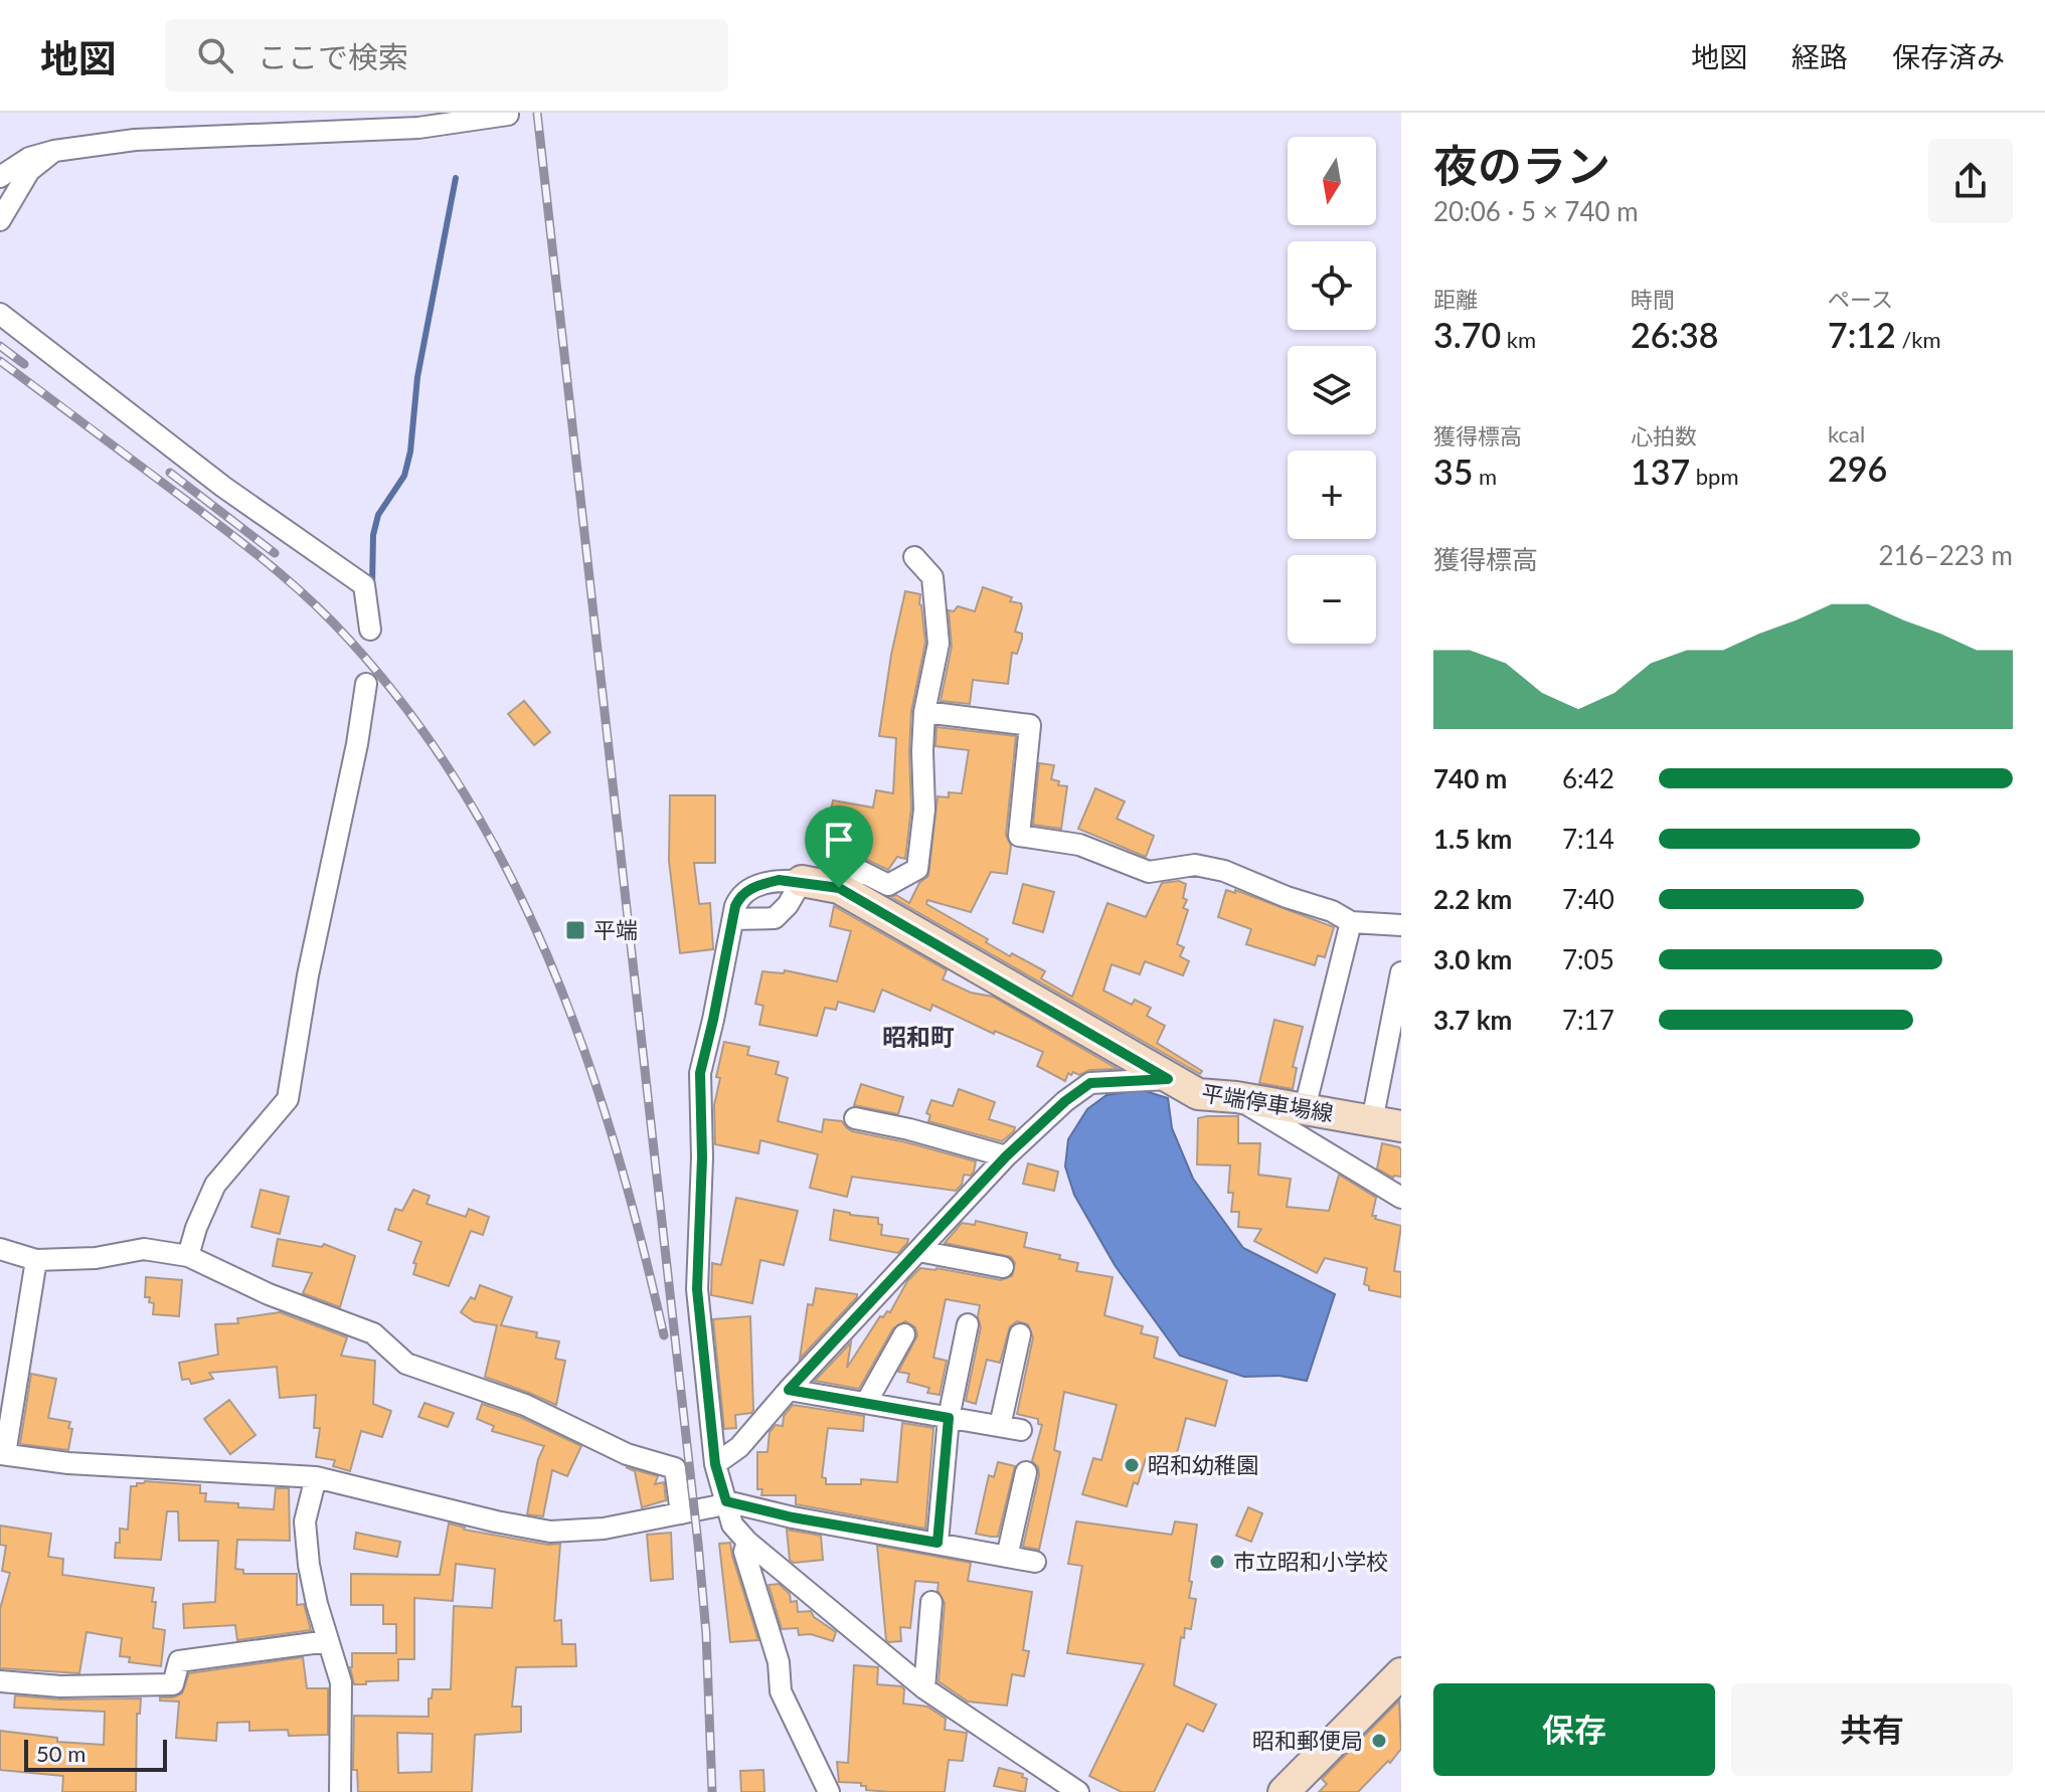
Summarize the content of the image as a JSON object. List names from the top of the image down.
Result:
{
  "streets": {
    "main road": ["平端停車場線"]
  },
  "districts": ["昭和町"],
  "places": {
    "transit": ["平端"],
    "other": ["昭和幼稚園", "市立昭和小学校", "昭和郵便局"]
  },
  "scale_bar": "50 m",
  "north": "bottom",
  "page": {
    "header": "地図",
    "search": "ここで検索",
    "nav": ["地図", "経路", "保存済み"],
    "heading": ["夜のラン", "20:06 · 5 × 740 m"],
    "map_buttons": ["+", "−"],
    "stats": [
      ["距離", "3.70 km"],
      ["時間", "26:38"],
      ["ペース", "7:12 /km"],
      ["獲得標高", "35 m"],
      ["心拍数", "137 bpm"],
      ["kcal", "296"]
    ],
    "chart": ["獲得標高", "216–223 m"],
    "list": [
      {
        "name": "740 m",
        "note": "6:42"
      },
      {
        "name": "1.5 km",
        "note": "7:14"
      },
      {
        "name": "2.2 km",
        "note": "7:40"
      },
      {
        "name": "3.0 km",
        "note": "7:05"
      },
      {
        "name": "3.7 km",
        "note": "7:17"
      }
    ],
    "buttons": ["保存", "共有"],
    "scale": "50 m"
  }
}
